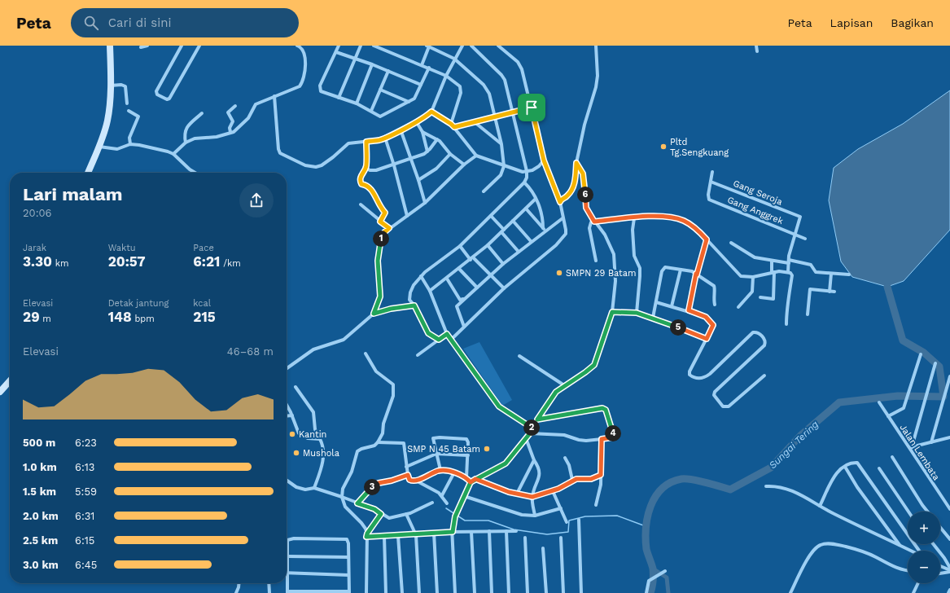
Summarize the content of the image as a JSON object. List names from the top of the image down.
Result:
{
  "streets": {
    "street": ["Gang Seroja", "Gang Anggrek", "Jalan Lembata"]
  },
  "crossings": [
    ["Gang Seroja", "Gang Anggrek"]
  ],
  "water": ["Sungai Tering"],
  "places": [
    "Pltd Tg.Sengkuang",
    "SMPN 29 Batam",
    "Kantin",
    "SMP N 45 Batam",
    "Mushola"
  ],
  "page": {
    "header": "Peta",
    "search": "Cari di sini",
    "nav": ["Peta", "Lapisan", "Bagikan"],
    "heading": ["Lari malam", "20:06"],
    "pins": [
      "6",
      "1",
      "5",
      "2",
      "4",
      "3"
    ],
    "stats": [
      ["Jarak", "3.30 km"],
      ["Waktu", "20:57"],
      ["Pace", "6:21 /km"],
      ["Elevasi", "29 m"],
      ["Detak jantung", "148 bpm"],
      ["kcal", "215"]
    ],
    "chart": ["Elevasi", "46–68 m"],
    "list": [
      {
        "name": "500 m",
        "note": "6:23"
      },
      {
        "name": "1.0 km",
        "note": "6:13"
      },
      {
        "name": "1.5 km",
        "note": "5:59"
      },
      {
        "name": "2.0 km",
        "note": "6:31"
      },
      {
        "name": "2.5 km",
        "note": "6:15"
      },
      {
        "name": "3.0 km",
        "note": "6:45"
      }
    ],
    "map_buttons": ["+", "−"]
  }
}
